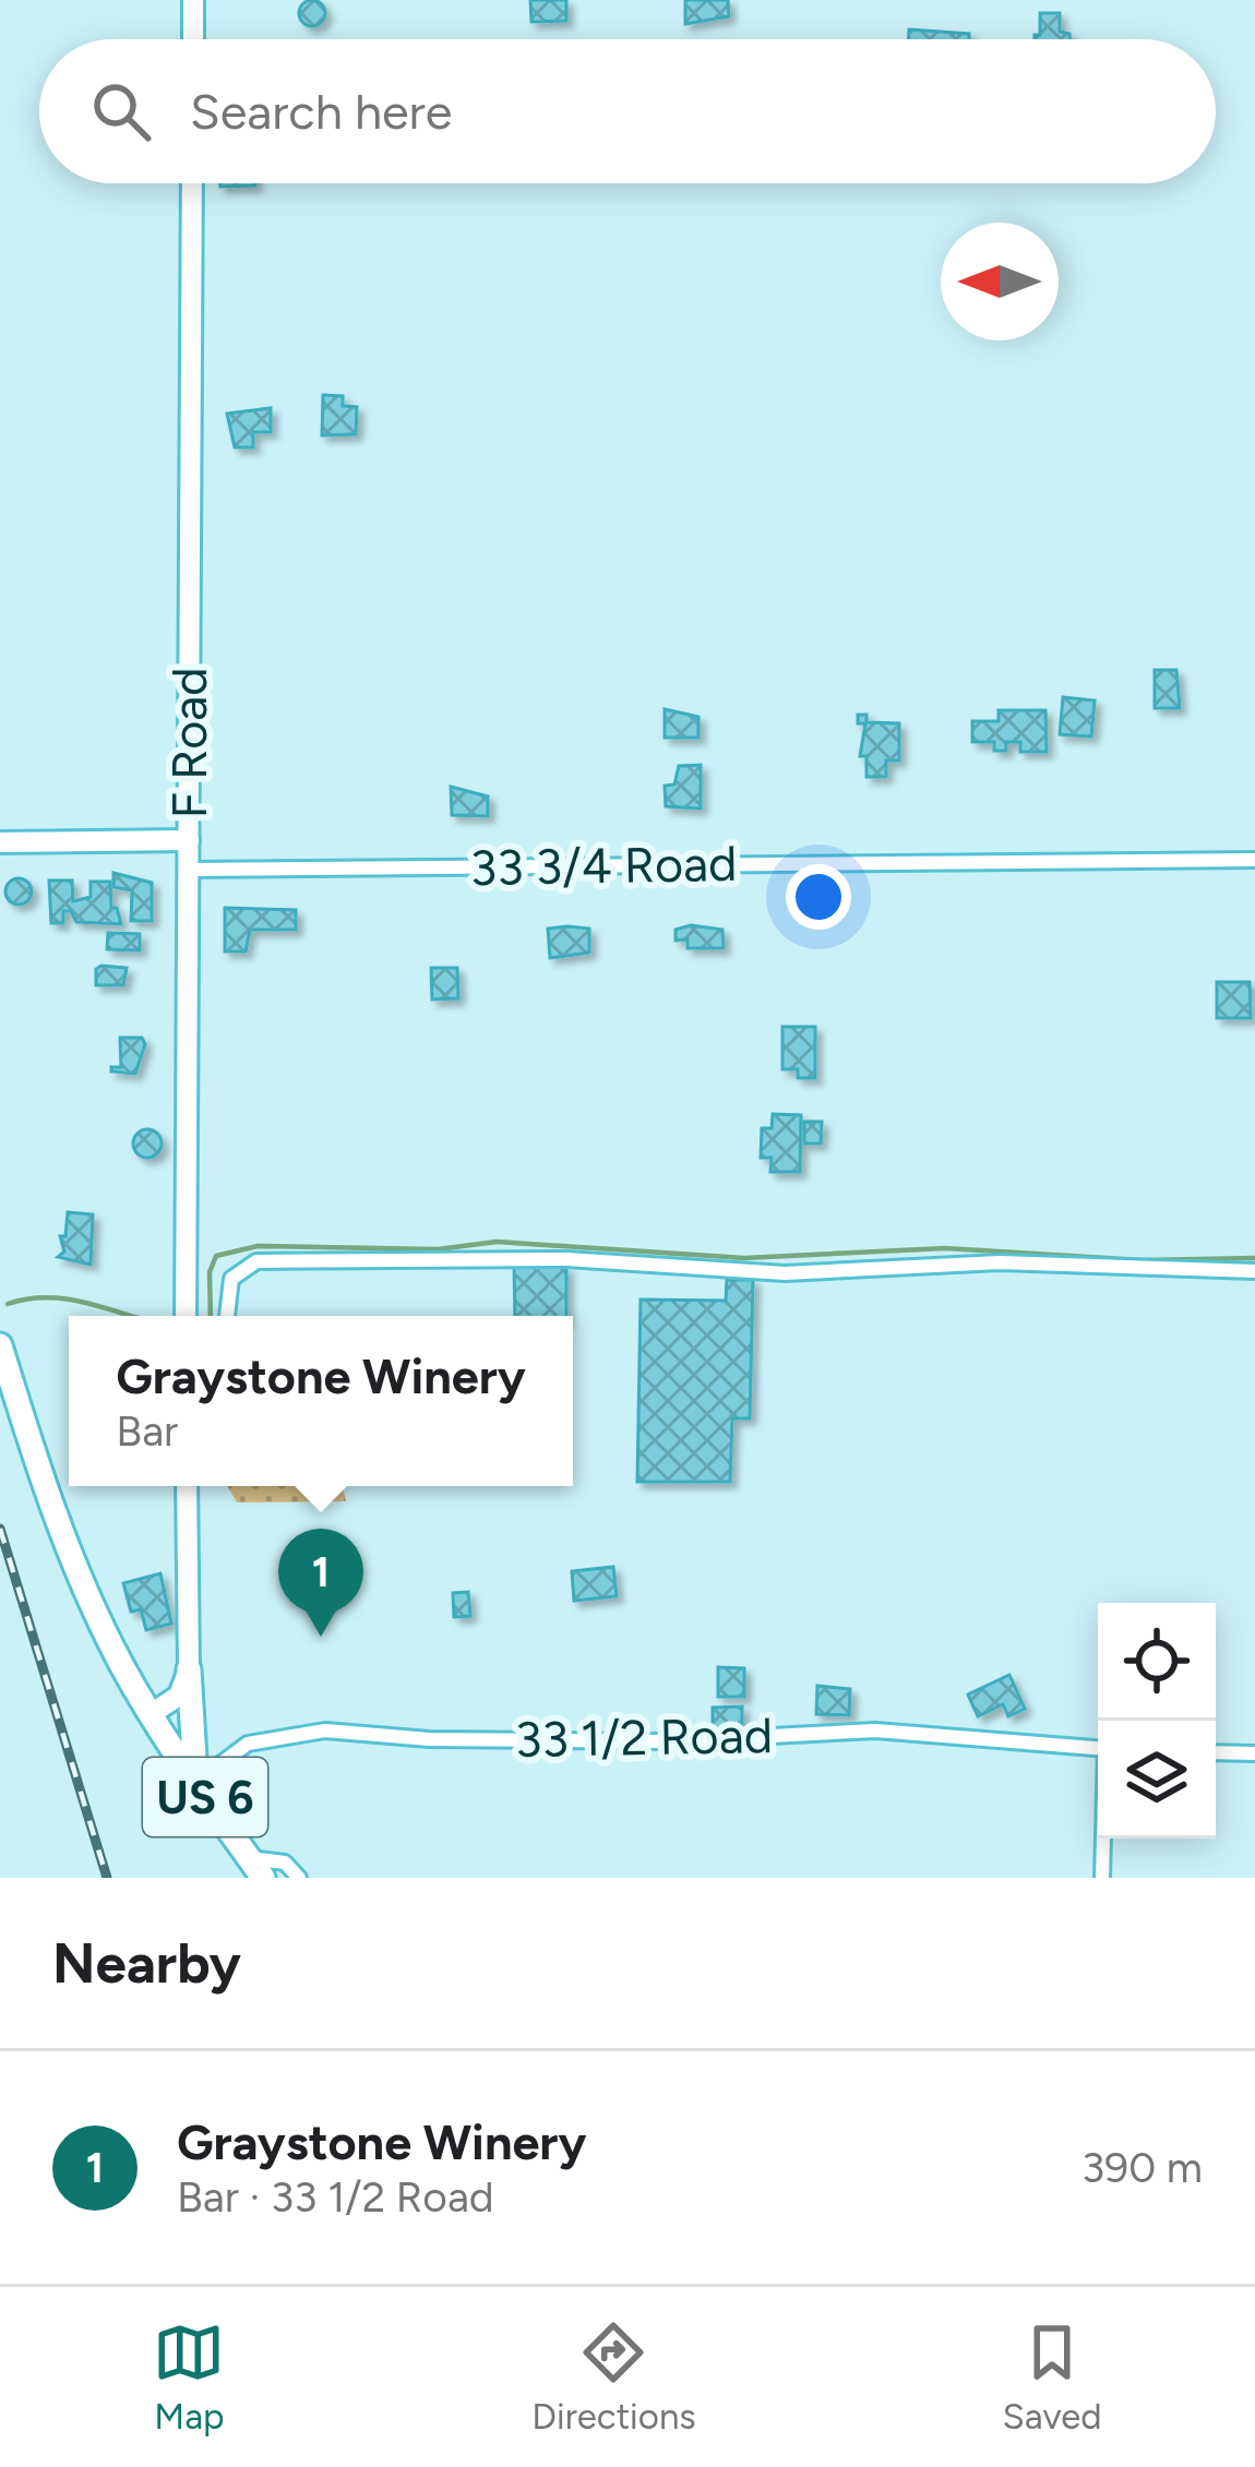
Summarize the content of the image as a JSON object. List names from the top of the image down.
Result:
{
  "streets": {
    "main road": ["US 6"],
    "street": ["F Road", "33 3/4 Road", "33 1/2 Road"]
  },
  "crossings": [
    ["F Road", "33 3/4 Road"],
    ["33 1/2 Road", "US 6"]
  ],
  "north": "left",
  "page": {
    "search": "Search here",
    "popup": ["Graystone Winery", "Bar"],
    "pins": "1",
    "heading": "Nearby",
    "list": [
      {
        "mark": "1",
        "name": "Graystone Winery",
        "note": "Bar · 33 1/2 Road",
        "value": "390 m"
      }
    ],
    "nav": ["Map", "Directions", "Saved"]
  }
}
